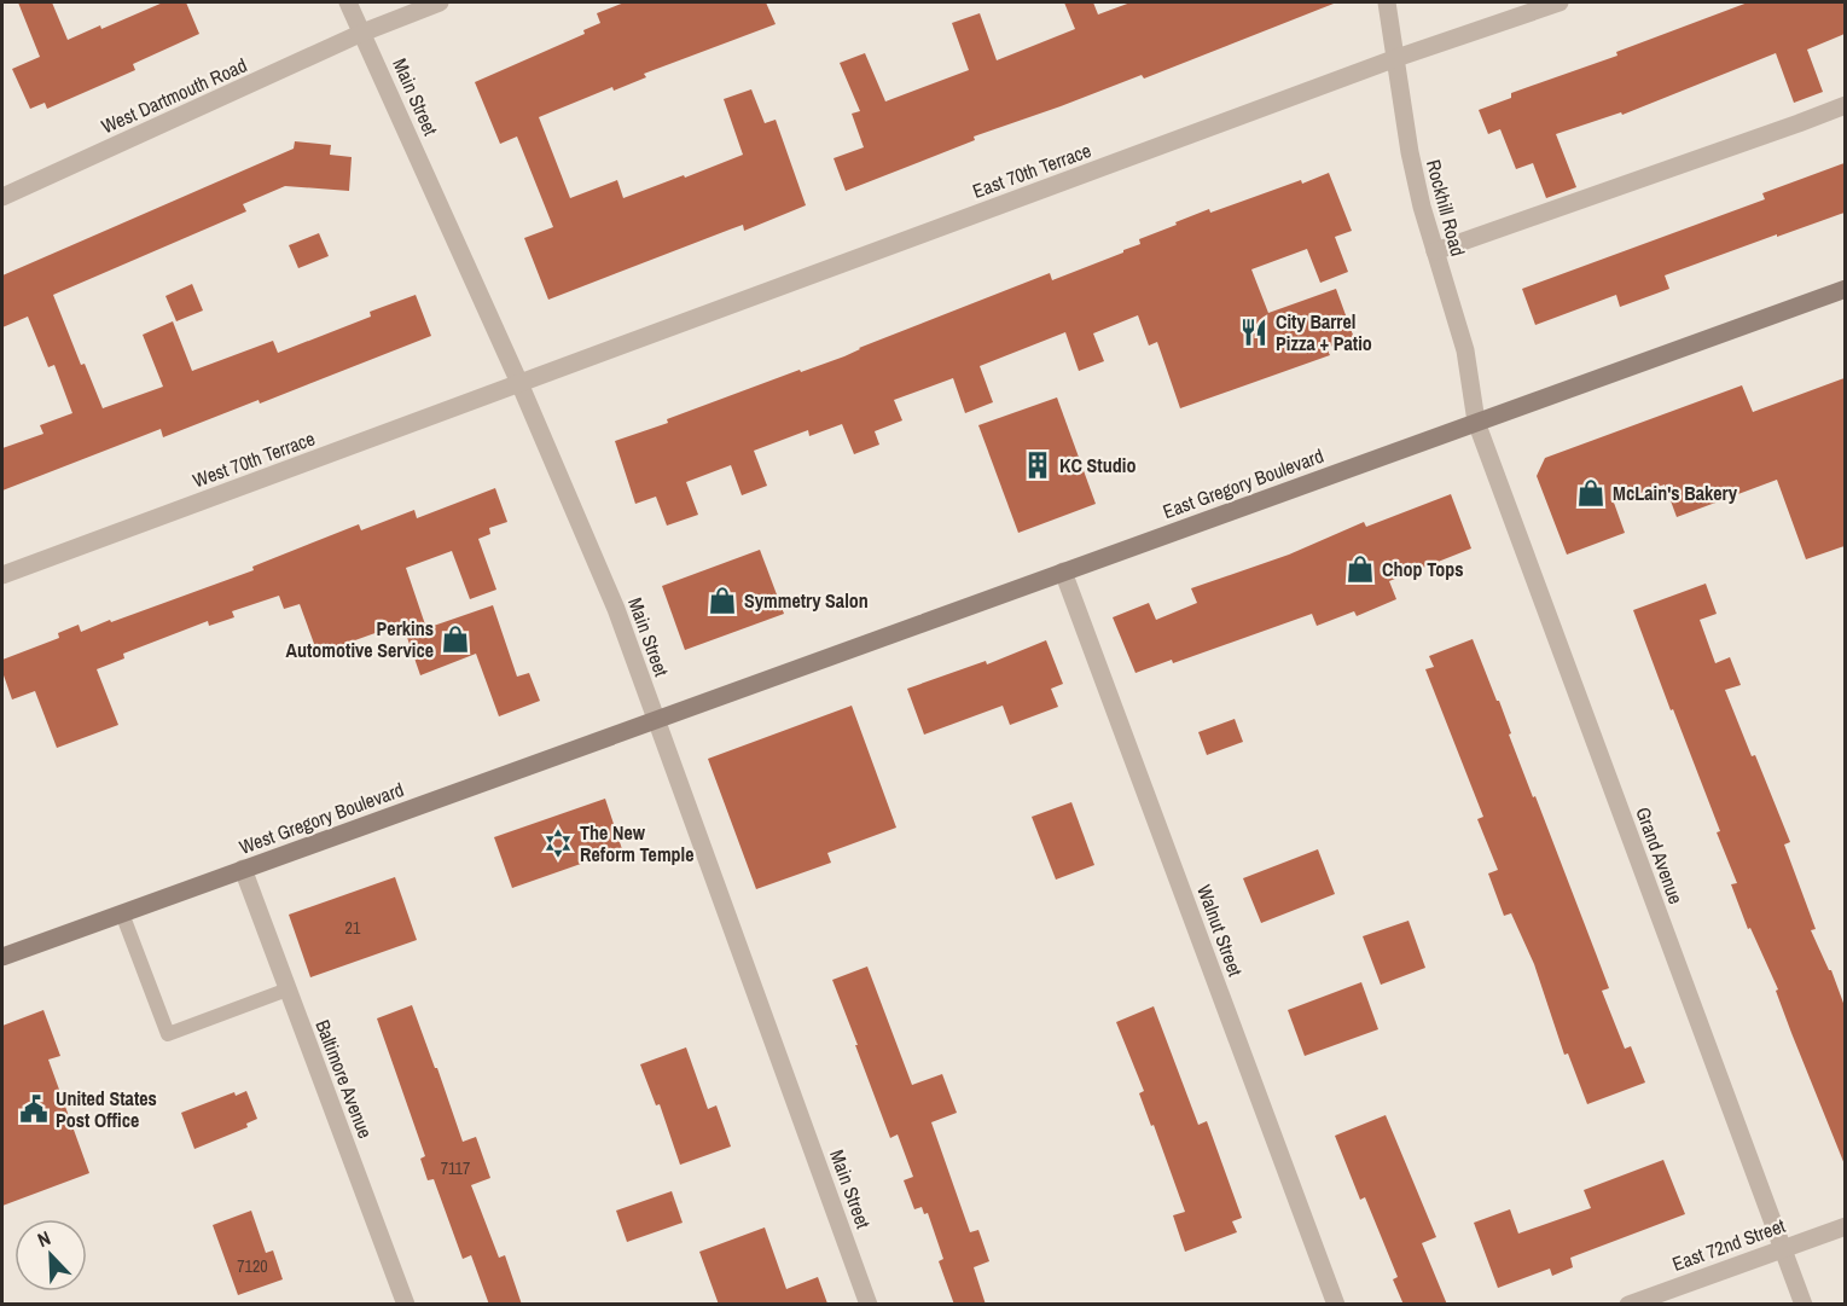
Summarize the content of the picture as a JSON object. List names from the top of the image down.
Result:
{
  "streets": {
    "main road": ["East Gregory Boulevard", "West Gregory Boulevard"],
    "street": [
      "West Dartmouth Road",
      "Main Street",
      "East 70th Terrace",
      "Rockhill Road",
      "West 70th Terrace",
      "Grand Avenue",
      "Walnut Street",
      "Baltimore Avenue",
      "East 72nd Street"
    ]
  },
  "crossings": [
    ["West Dartmouth Road", "Main Street"],
    ["Main Street", "East 70th Terrace"],
    ["Main Street", "West 70th Terrace"],
    ["Main Street", "East Gregory Boulevard"],
    ["Main Street", "West Gregory Boulevard"],
    ["East 70th Terrace", "Rockhill Road"],
    ["East 70th Terrace", "West 70th Terrace"],
    ["Rockhill Road", "East Gregory Boulevard"],
    ["Rockhill Road", "Grand Avenue"],
    ["East Gregory Boulevard", "West Gregory Boulevard"],
    ["East Gregory Boulevard", "Grand Avenue"],
    ["East Gregory Boulevard", "Walnut Street"],
    ["West Gregory Boulevard", "Baltimore Avenue"],
    ["Grand Avenue", "East 72nd Street"]
  ],
  "places": {
    "restaurant": ["City Barrel Pizza + Patio"],
    "building": ["KC Studio"],
    "shop": [
      "McLain's Bakery",
      "Chop Tops",
      "Symmetry Salon",
      "Perkins Automotive Service"
    ],
    "synagogue": ["The New Reform Temple"],
    "public building": ["United States Post Office"]
  },
  "house_numbers": ["21", "7117", "7120"],
  "north": "top left"
}
